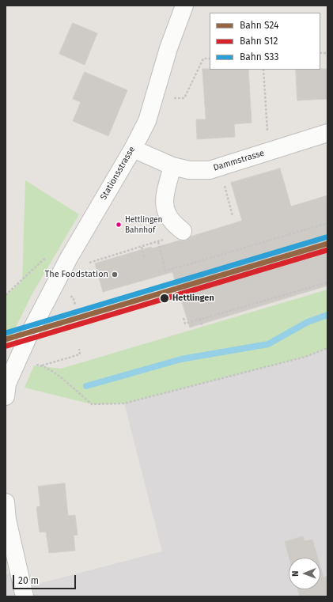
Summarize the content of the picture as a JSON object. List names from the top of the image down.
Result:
{
  "streets": {
    "street": ["Dammstrasse", "Stationsstrasse"]
  },
  "crossings": [
    ["Dammstrasse", "Stationsstrasse"]
  ],
  "places": ["Hettlingen Bahnhof", "The Foodstation", "Hettlingen"],
  "lines": ["rail line S33", "rail line S24", "rail line S12"],
  "legend": ["Bahn S24", "Bahn S12", "Bahn S33"],
  "scale_bar": "20 m",
  "north": "left"
}
